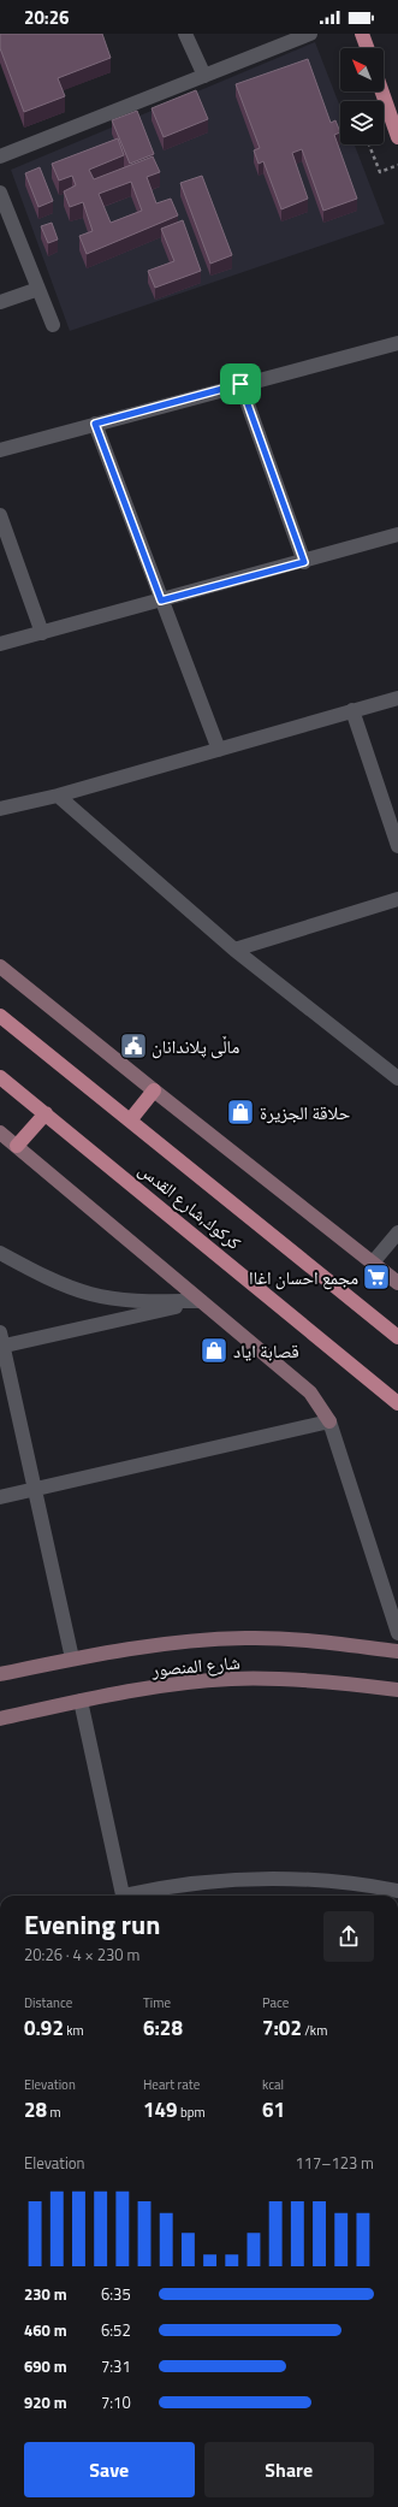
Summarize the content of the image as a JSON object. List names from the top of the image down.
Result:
{
  "streets": {
    "main road": ["كركوك,شارع القدس"],
    "street": ["شارع المنصور"]
  },
  "places": {
    "public building": ["ماڵی پلاندانان"],
    "shop": ["حلاقة الجزيرة", "قصابة اياد"],
    "supermarket": ["مجمع احسان اغاا"]
  },
  "north": "top left",
  "page": {
    "status": "20:26",
    "heading": ["Evening run", "20:26 · 4 × 230 m"],
    "stats": [
      ["Distance", "0.92 km"],
      ["Time", "6:28"],
      ["Pace", "7:02 /km"],
      ["Elevation", "28 m"],
      ["Heart rate", "149 bpm"],
      ["kcal", "61"]
    ],
    "chart": ["Elevation", "117–123 m"],
    "list": [
      {
        "name": "230 m",
        "note": "6:35"
      },
      {
        "name": "460 m",
        "note": "6:52"
      },
      {
        "name": "690 m",
        "note": "7:31"
      },
      {
        "name": "920 m",
        "note": "7:10"
      }
    ],
    "buttons": ["Save", "Share"]
  }
}
